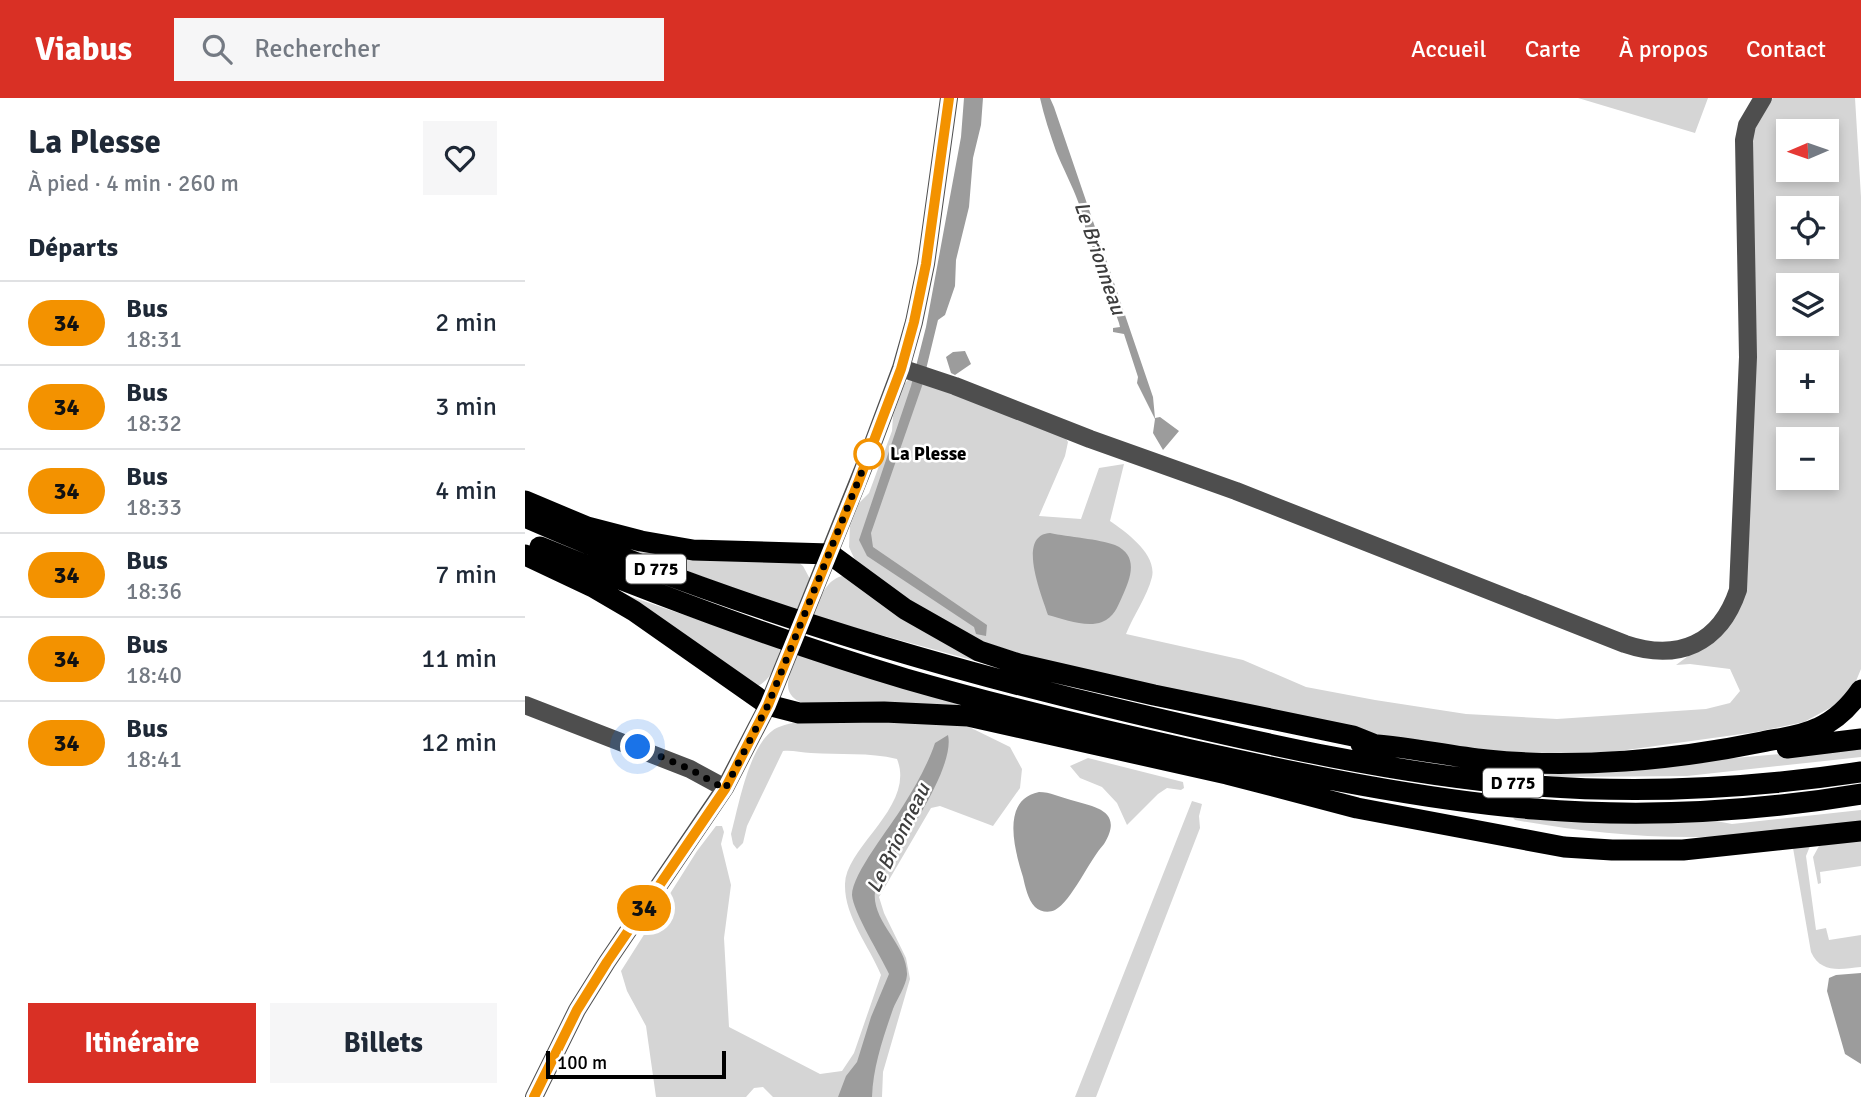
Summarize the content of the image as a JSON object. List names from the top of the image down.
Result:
{
  "streets": {
    "highway": ["D 775"]
  },
  "water": ["Le Brionneau"],
  "places": ["La Plesse"],
  "lines": ["bus line 34"],
  "scale_bar": "100 m",
  "north": "left",
  "page": {
    "header": "Viabus",
    "search": "Rechercher",
    "nav": [
      "Accueil",
      "Carte",
      "À propos",
      "Contact"
    ],
    "heading": [
      ["La Plesse", "À pied · 4 min · 260 m"],
      "Départs"
    ],
    "on_map": "34",
    "map_buttons": ["+", "−"],
    "list": [
      {
        "mark": "34",
        "name": "Bus",
        "note": "18:31",
        "value": "2 min"
      },
      {
        "mark": "34",
        "name": "Bus",
        "note": "18:32",
        "value": "3 min"
      },
      {
        "mark": "34",
        "name": "Bus",
        "note": "18:33",
        "value": "4 min"
      },
      {
        "mark": "34",
        "name": "Bus",
        "note": "18:36",
        "value": "7 min"
      },
      {
        "mark": "34",
        "name": "Bus",
        "note": "18:40",
        "value": "11 min"
      },
      {
        "mark": "34",
        "name": "Bus",
        "note": "18:41",
        "value": "12 min"
      }
    ],
    "buttons": ["Itinéraire", "Billets"],
    "scale": "100 m"
  }
}
